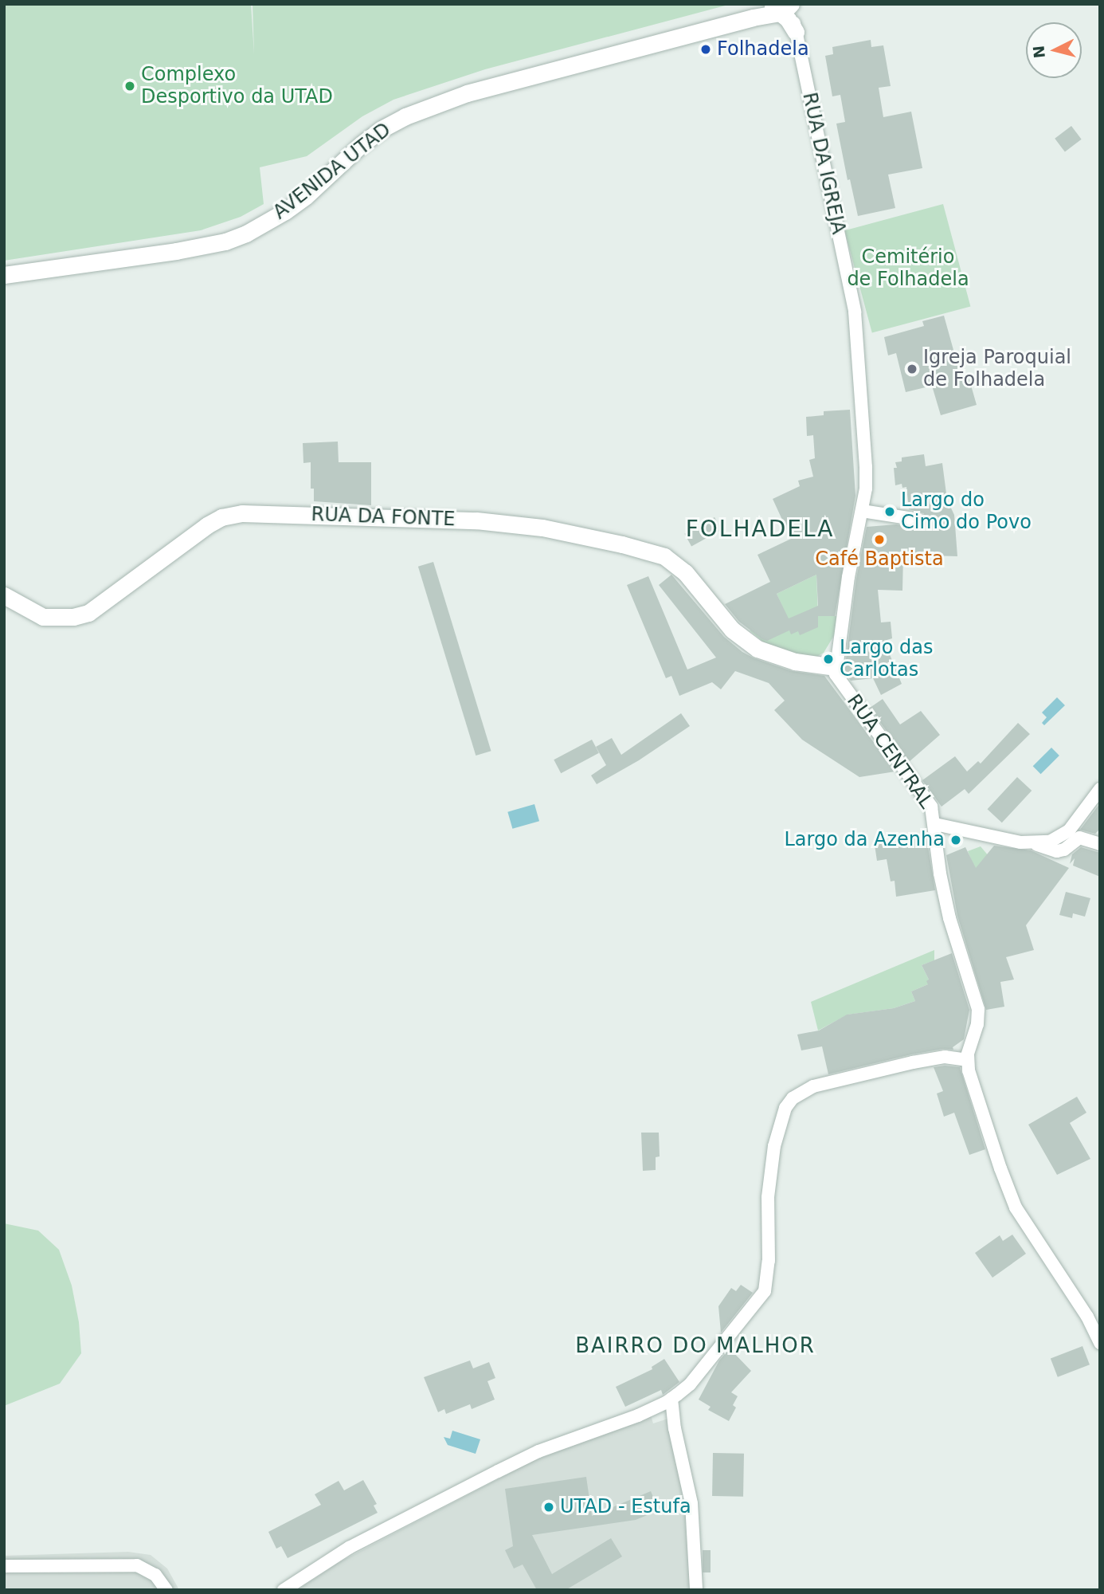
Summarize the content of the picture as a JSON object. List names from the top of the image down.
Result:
{
  "streets": {
    "street": [
      "RUA DA IGREJA",
      "AVENIDA UTAD",
      "RUA DA FONTE",
      "RUA CENTRAL"
    ]
  },
  "crossings": [
    ["RUA DA FONTE", "RUA CENTRAL"]
  ],
  "districts": ["FOLHADELA", "BAIRRO DO MALHOR"],
  "parks": ["Cemitério de Folhadela"],
  "places": [
    "Folhadela",
    "Complexo Desportivo da UTAD",
    "Igreja Paroquial de Folhadela",
    "Largo do Cimo do Povo",
    "Café Baptista",
    "Largo das Carlotas",
    "Largo da Azenha",
    "UTAD - Estufa"
  ],
  "north": "left"
}
